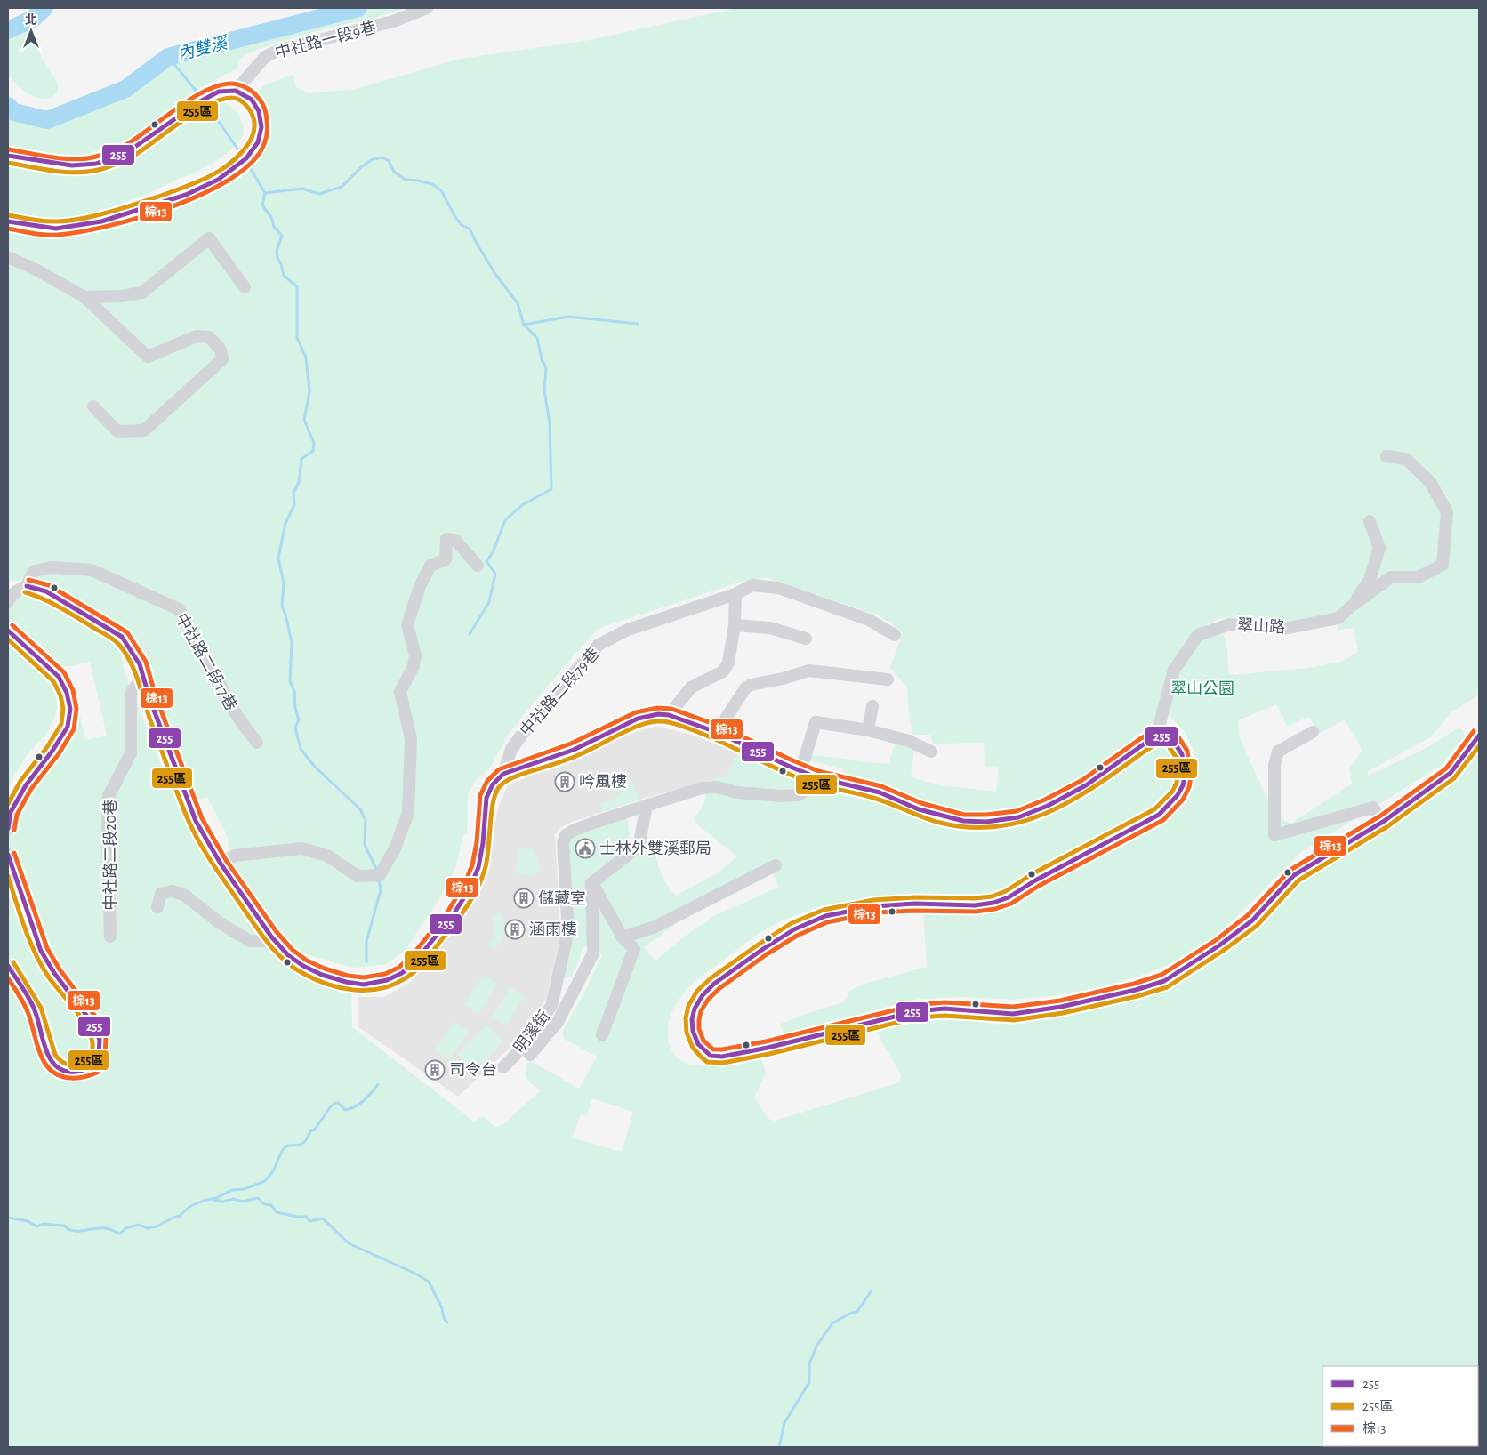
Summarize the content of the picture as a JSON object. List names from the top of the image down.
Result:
{
  "streets": {
    "street": [
      "中社路一段9巷",
      "翠山路",
      "中社路二段17巷",
      "中社路二段79巷",
      "中社路二段20巷",
      "明溪街"
    ]
  },
  "water": ["內雙溪"],
  "parks": ["翠山公園"],
  "places": {
    "building": [
      "吟風樓",
      "儲藏室",
      "涵雨樓",
      "司令台"
    ],
    "public building": ["士林外雙溪郵局"]
  },
  "lines": ["transit line 棕13", "transit line 255", "transit line 255區"],
  "legend": ["255", "255區", "棕13"],
  "north": "top"
}
